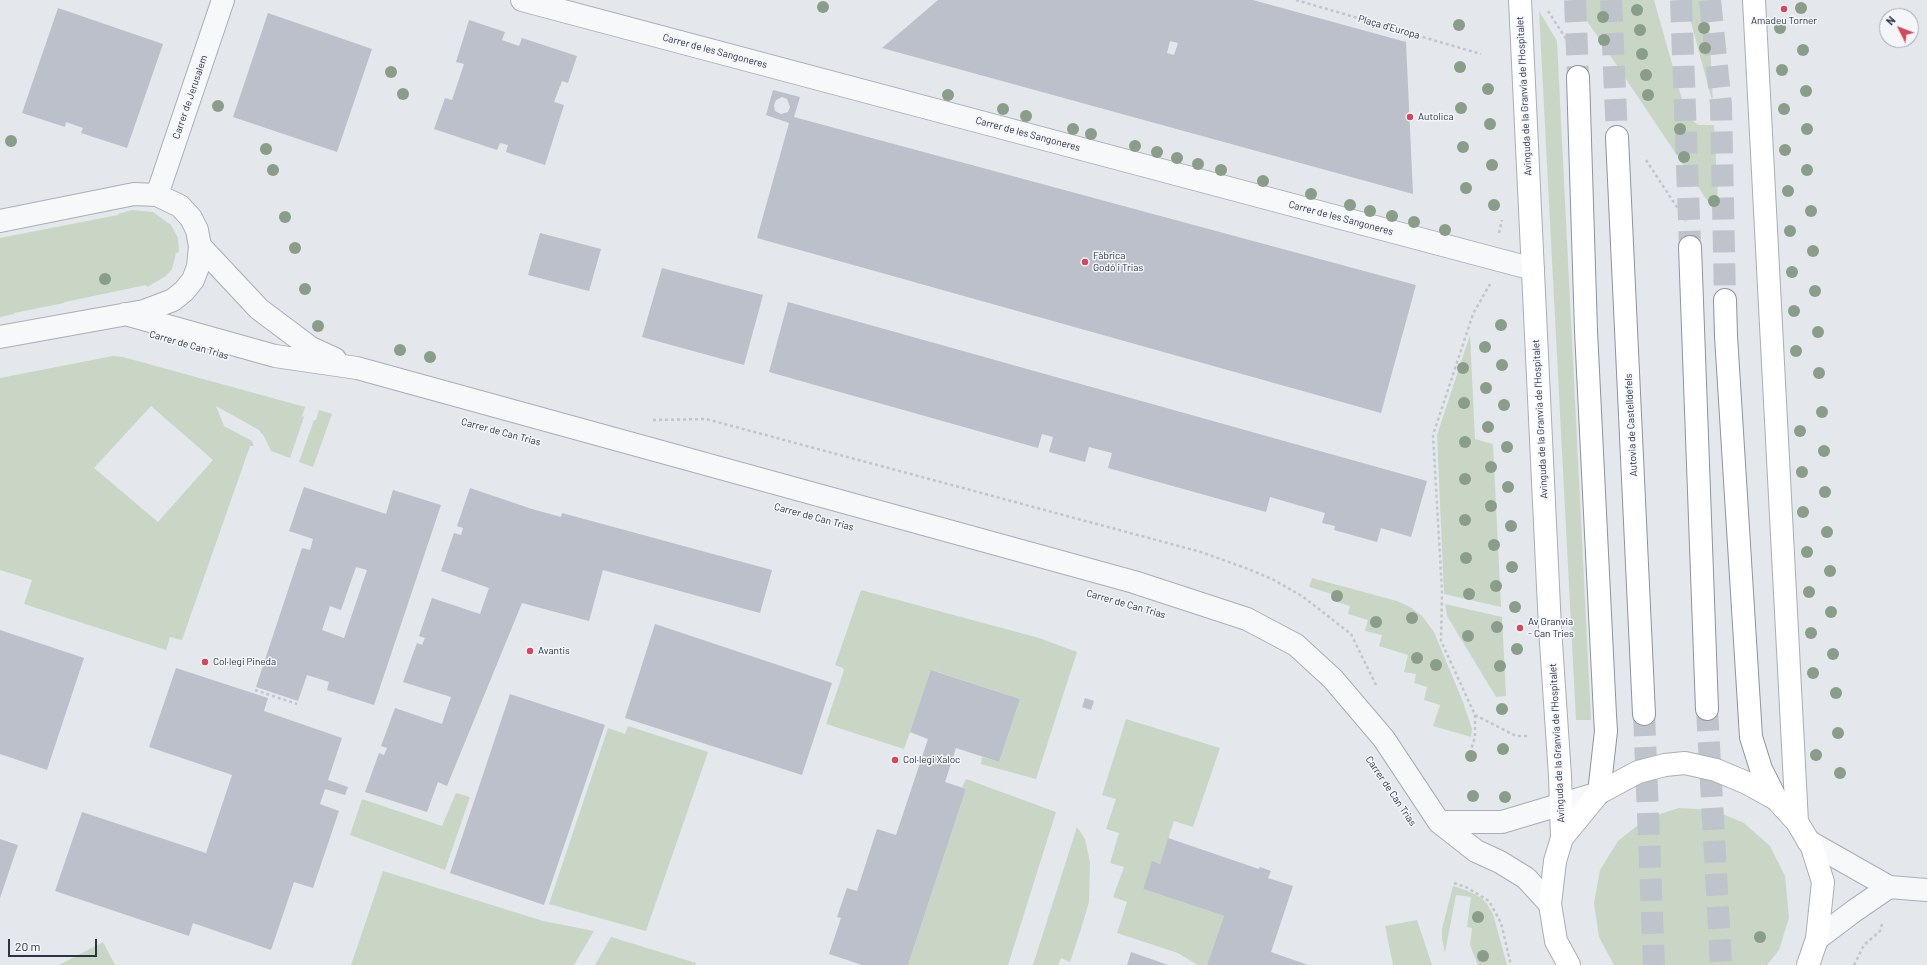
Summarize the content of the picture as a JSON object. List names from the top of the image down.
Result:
{
  "streets": {
    "main road": ["Avinguda de la Granvia de l'Hospitalet", "Autovia de Castelldefels"],
    "street": ["Carrer de les Sangoneres", "Carrer de Jerusalem", "Carrer de Can Trias"],
    "path": ["Plaça d'Europa"]
  },
  "crossings": [
    ["Carrer de les Sangoneres", "Avinguda de la Granvia de l'Hospitalet"]
  ],
  "places": [
    "Amadeu Torner",
    "Autolica",
    "Fàbrica Godó i Trias",
    "Av Granvia - Can Tries",
    "Avantis",
    "Col·legi Pineda",
    "Col·legi Xaloc"
  ],
  "scale_bar": "20 m",
  "north": "top left"
}
